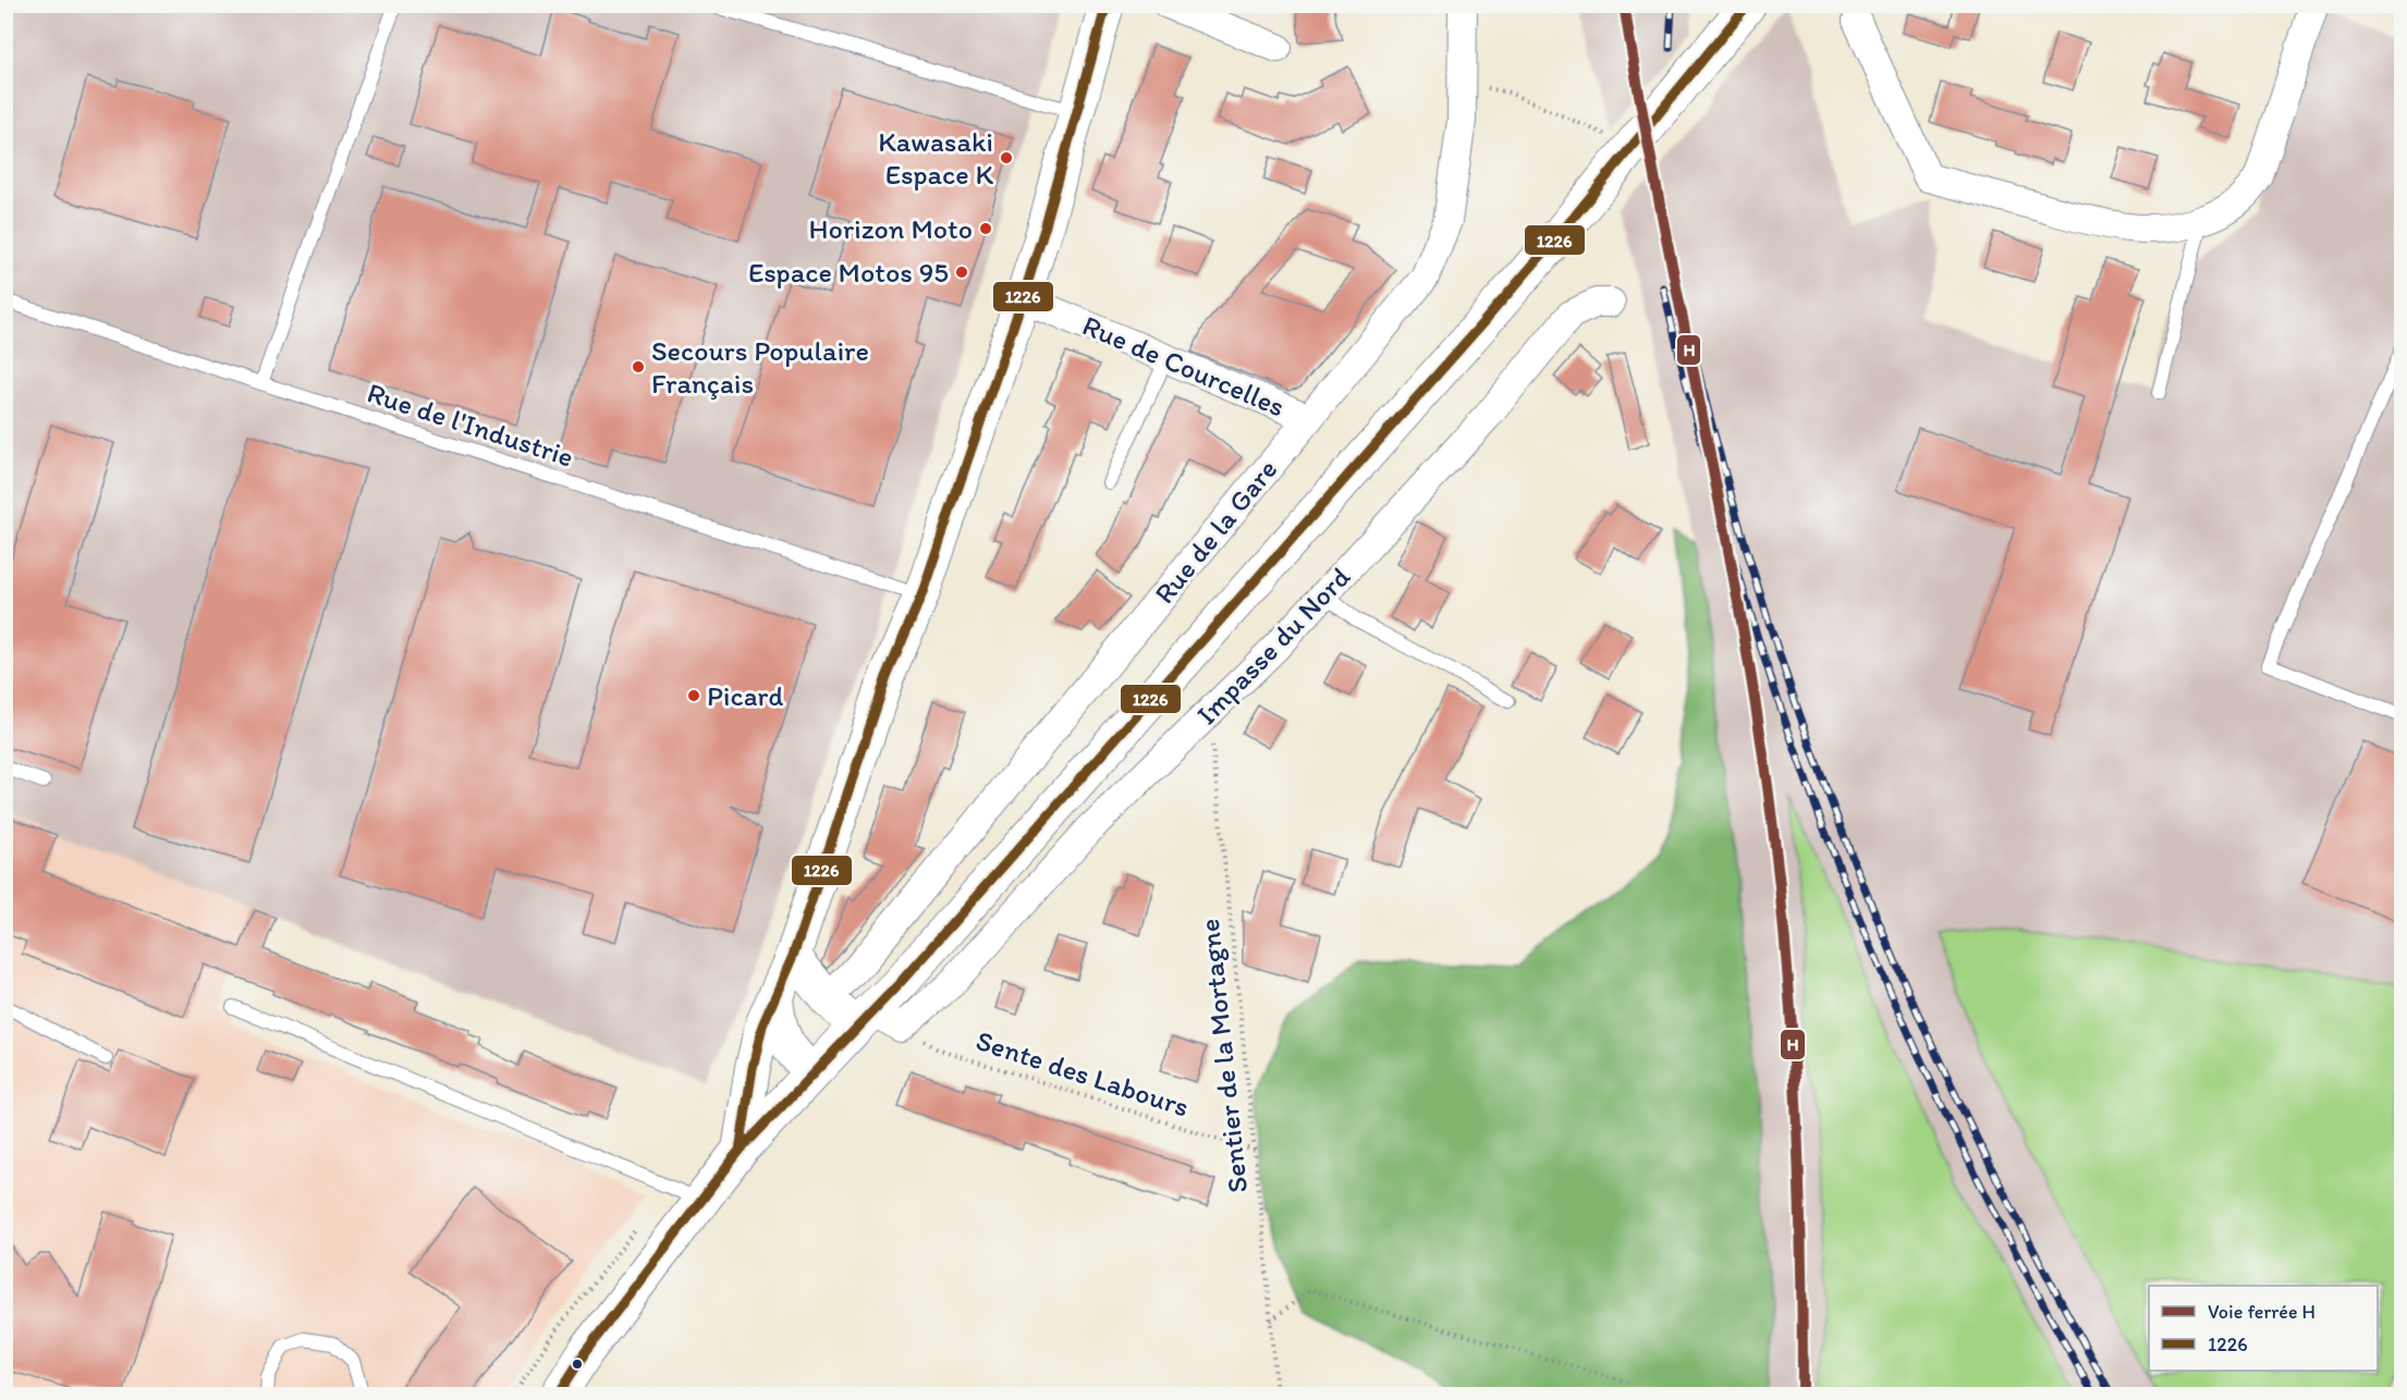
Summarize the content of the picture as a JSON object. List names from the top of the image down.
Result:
{
  "streets": {
    "street": ["Rue de Courcelles", "Rue de la Gare", "Impasse du Nord"],
    "lane": ["Rue de l'Industrie"],
    "path": ["Sentier de la Mortagne", "Sente des Labours"]
  },
  "crossings": [
    ["Rue de Courcelles", "Rue de la Gare"],
    ["Impasse du Nord", "Sentier de la Mortagne"],
    ["Impasse du Nord", "Sente des Labours"],
    ["Sentier de la Mortagne", "Sente des Labours"]
  ],
  "places": [
    "Kawasaki Espace K",
    "Horizon Moto",
    "Espace Motos 95",
    "Secours Populaire Français",
    "Picard"
  ],
  "lines": ["rail line H", "transit line 1226"],
  "legend": ["Voie ferrée H", "1226"]
}
